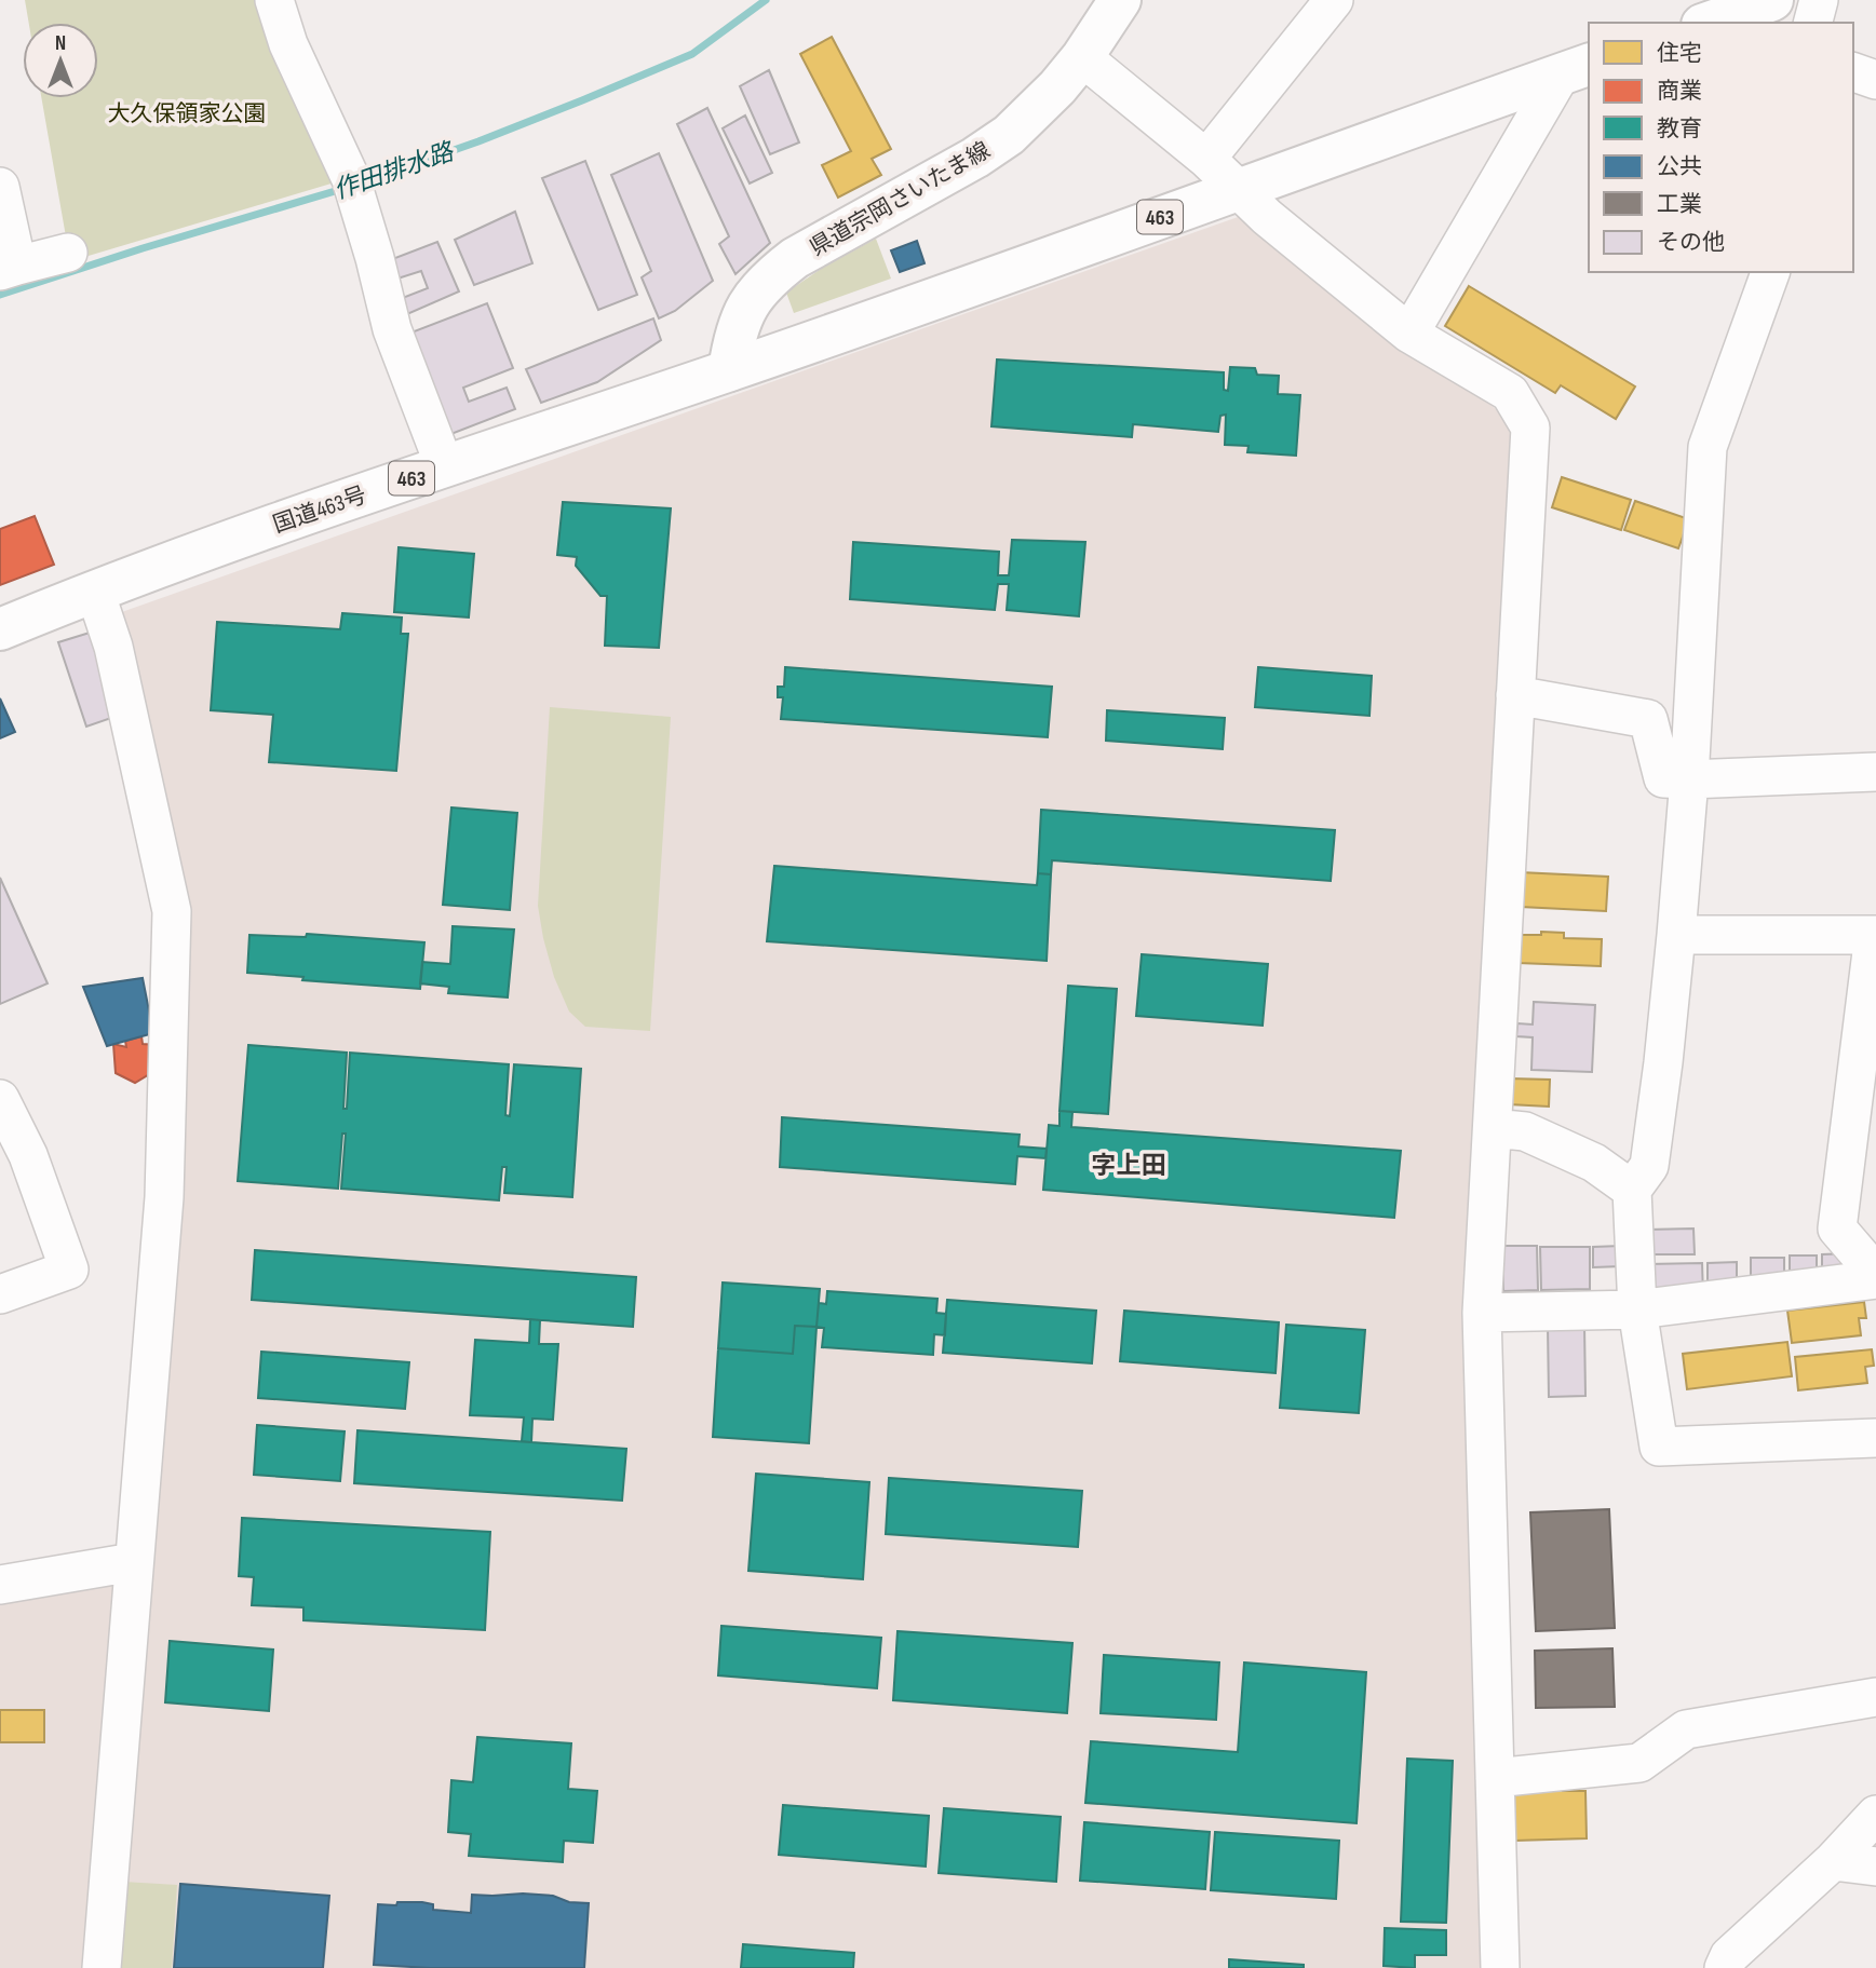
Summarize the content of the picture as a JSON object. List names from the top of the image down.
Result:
{
  "streets": {
    "main road": ["県道宗岡さいたま線", "463", "国道463号"]
  },
  "crossings": [
    ["県道宗岡さいたま線", "463"],
    ["県道宗岡さいたま線", "国道463号"],
    ["463", "国道463号"]
  ],
  "districts": ["字上田"],
  "water": ["作田排水路"],
  "parks": ["大久保領家公園"],
  "legend": [
    "住宅",
    "商業",
    "教育",
    "公共",
    "工業",
    "その他"
  ],
  "north": "top"
}
